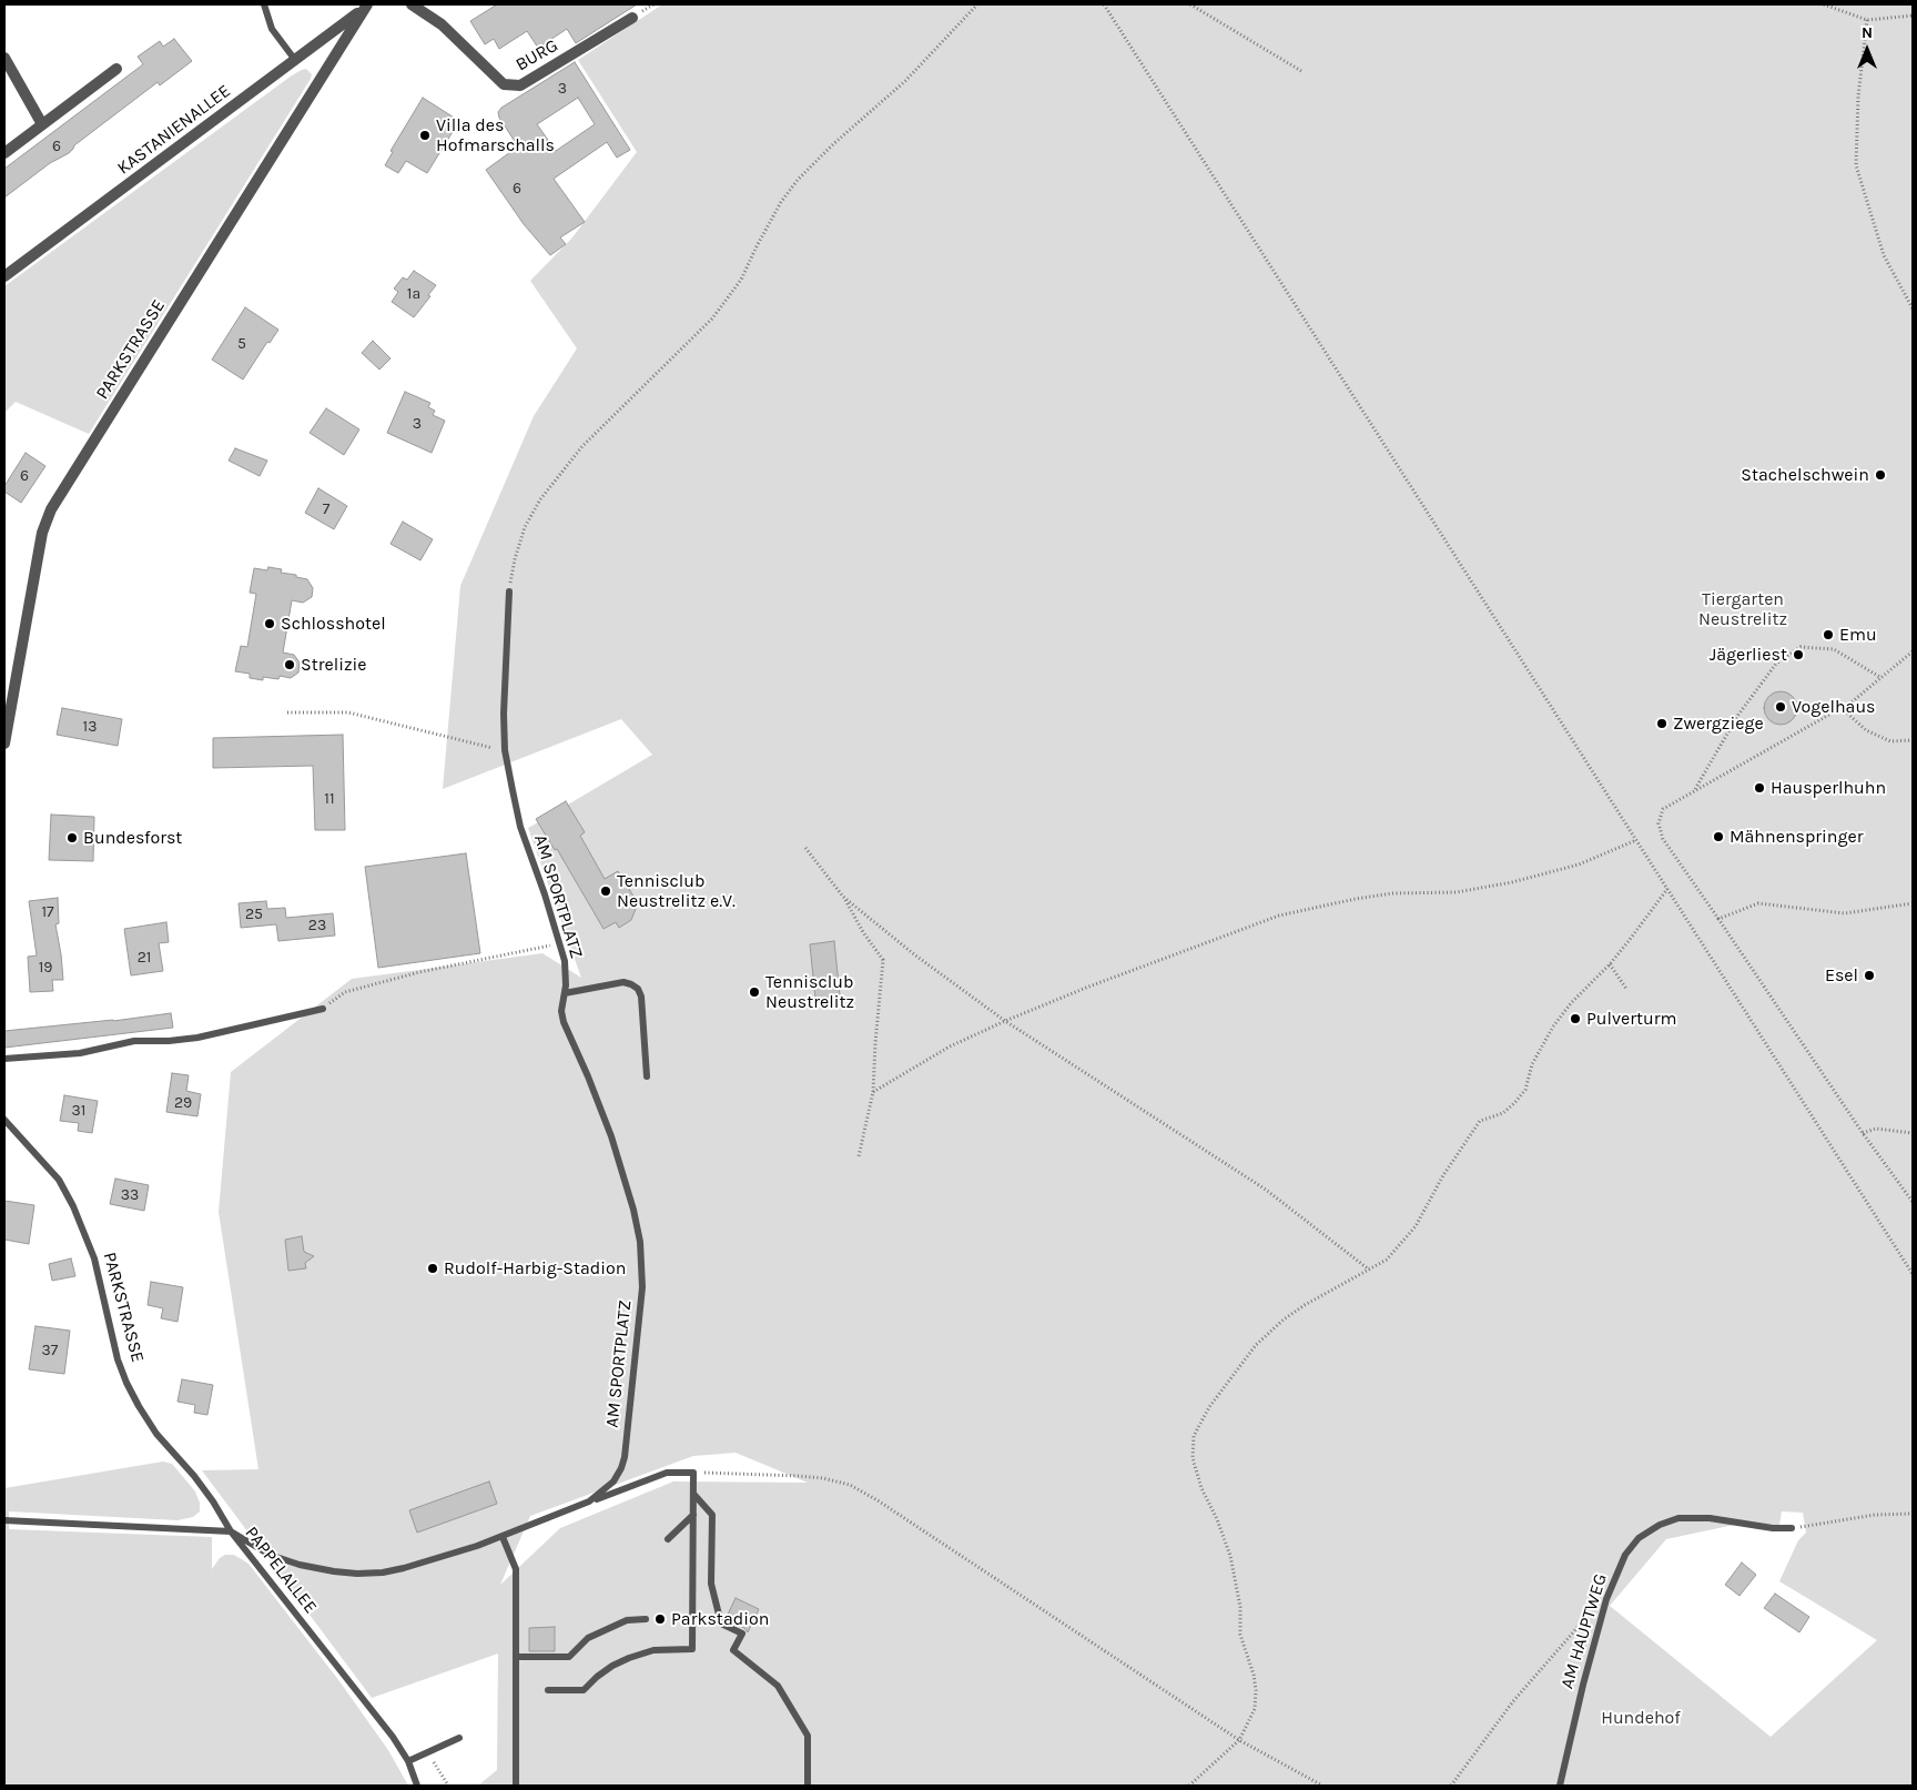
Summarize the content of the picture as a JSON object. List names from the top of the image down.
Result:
{
  "streets": {
    "street": ["BURG", "KASTANIENALLEE", "PARKSTRASSE"],
    "lane": ["AM SPORTPLATZ", "PAPPELALLEE", "AM HAUPTWEG"]
  },
  "crossings": [
    ["KASTANIENALLEE", "PARKSTRASSE"],
    ["PARKSTRASSE", "AM SPORTPLATZ"],
    ["PARKSTRASSE", "PAPPELALLEE"],
    ["AM SPORTPLATZ", "PAPPELALLEE"]
  ],
  "parks": ["Tiergarten Neustrelitz", "Hundehof"],
  "places": [
    "Villa des Hofmarschalls",
    "Stachelschwein",
    "Schlosshotel",
    "Emu",
    "Jägerliest",
    "Strelizie",
    "Vogelhaus",
    "Zwergziege",
    "Hausperlhuhn",
    "Mähnenspringer",
    "Bundesforst",
    "Tennisclub Neustrelitz e.V.",
    "Esel",
    "Tennisclub Neustrelitz",
    "Pulverturm",
    "Rudolf-Harbig-Stadion",
    "Parkstadion"
  ],
  "house_numbers": [
    "3",
    "6",
    "6",
    "1a",
    "5",
    "3",
    "6",
    "7",
    "13",
    "11",
    "17",
    "25",
    "23",
    "21",
    "19",
    "29",
    "31",
    "33",
    "37"
  ],
  "north": "top"
}
